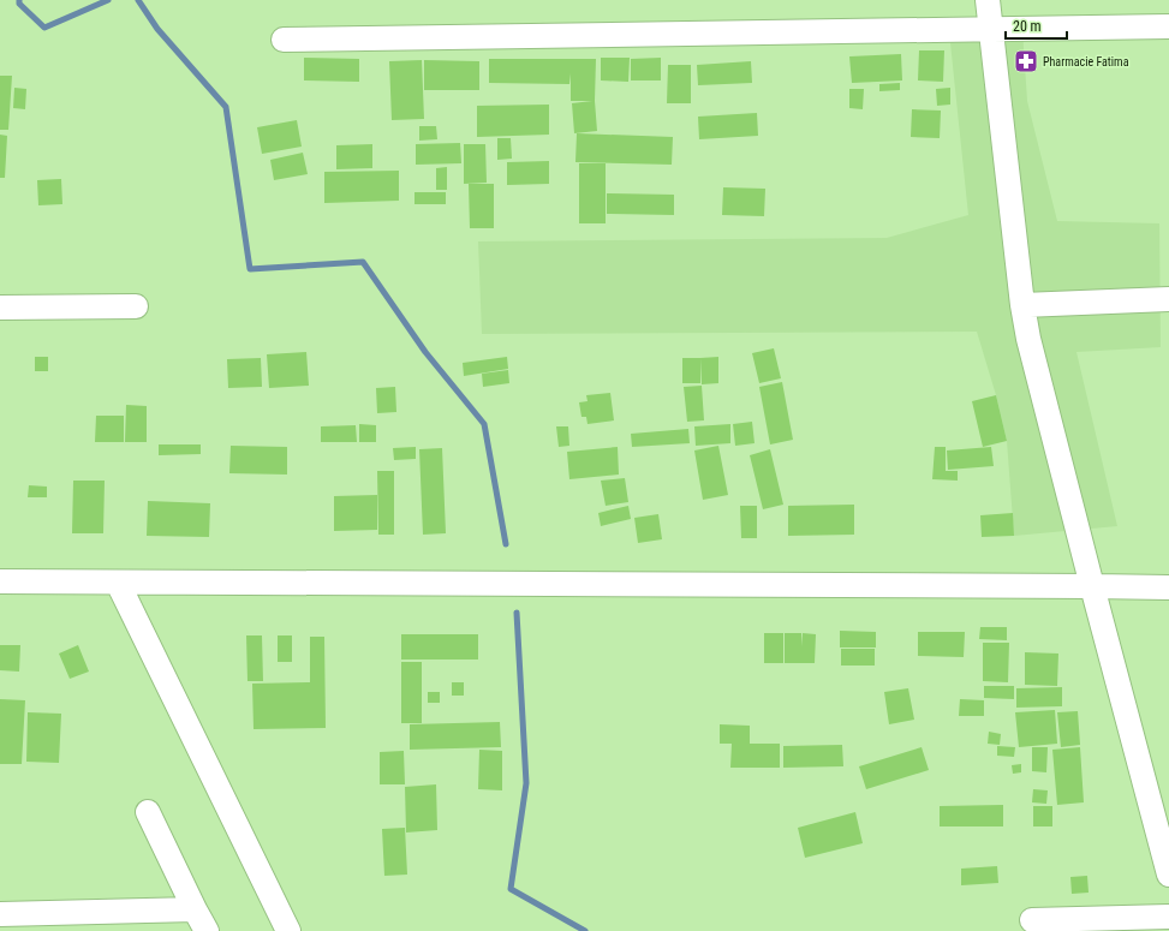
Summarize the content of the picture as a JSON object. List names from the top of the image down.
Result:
{
  "places": {
    "pharmacy": ["Pharmacie Fatima"]
  },
  "scale_bar": "20 m"
}
